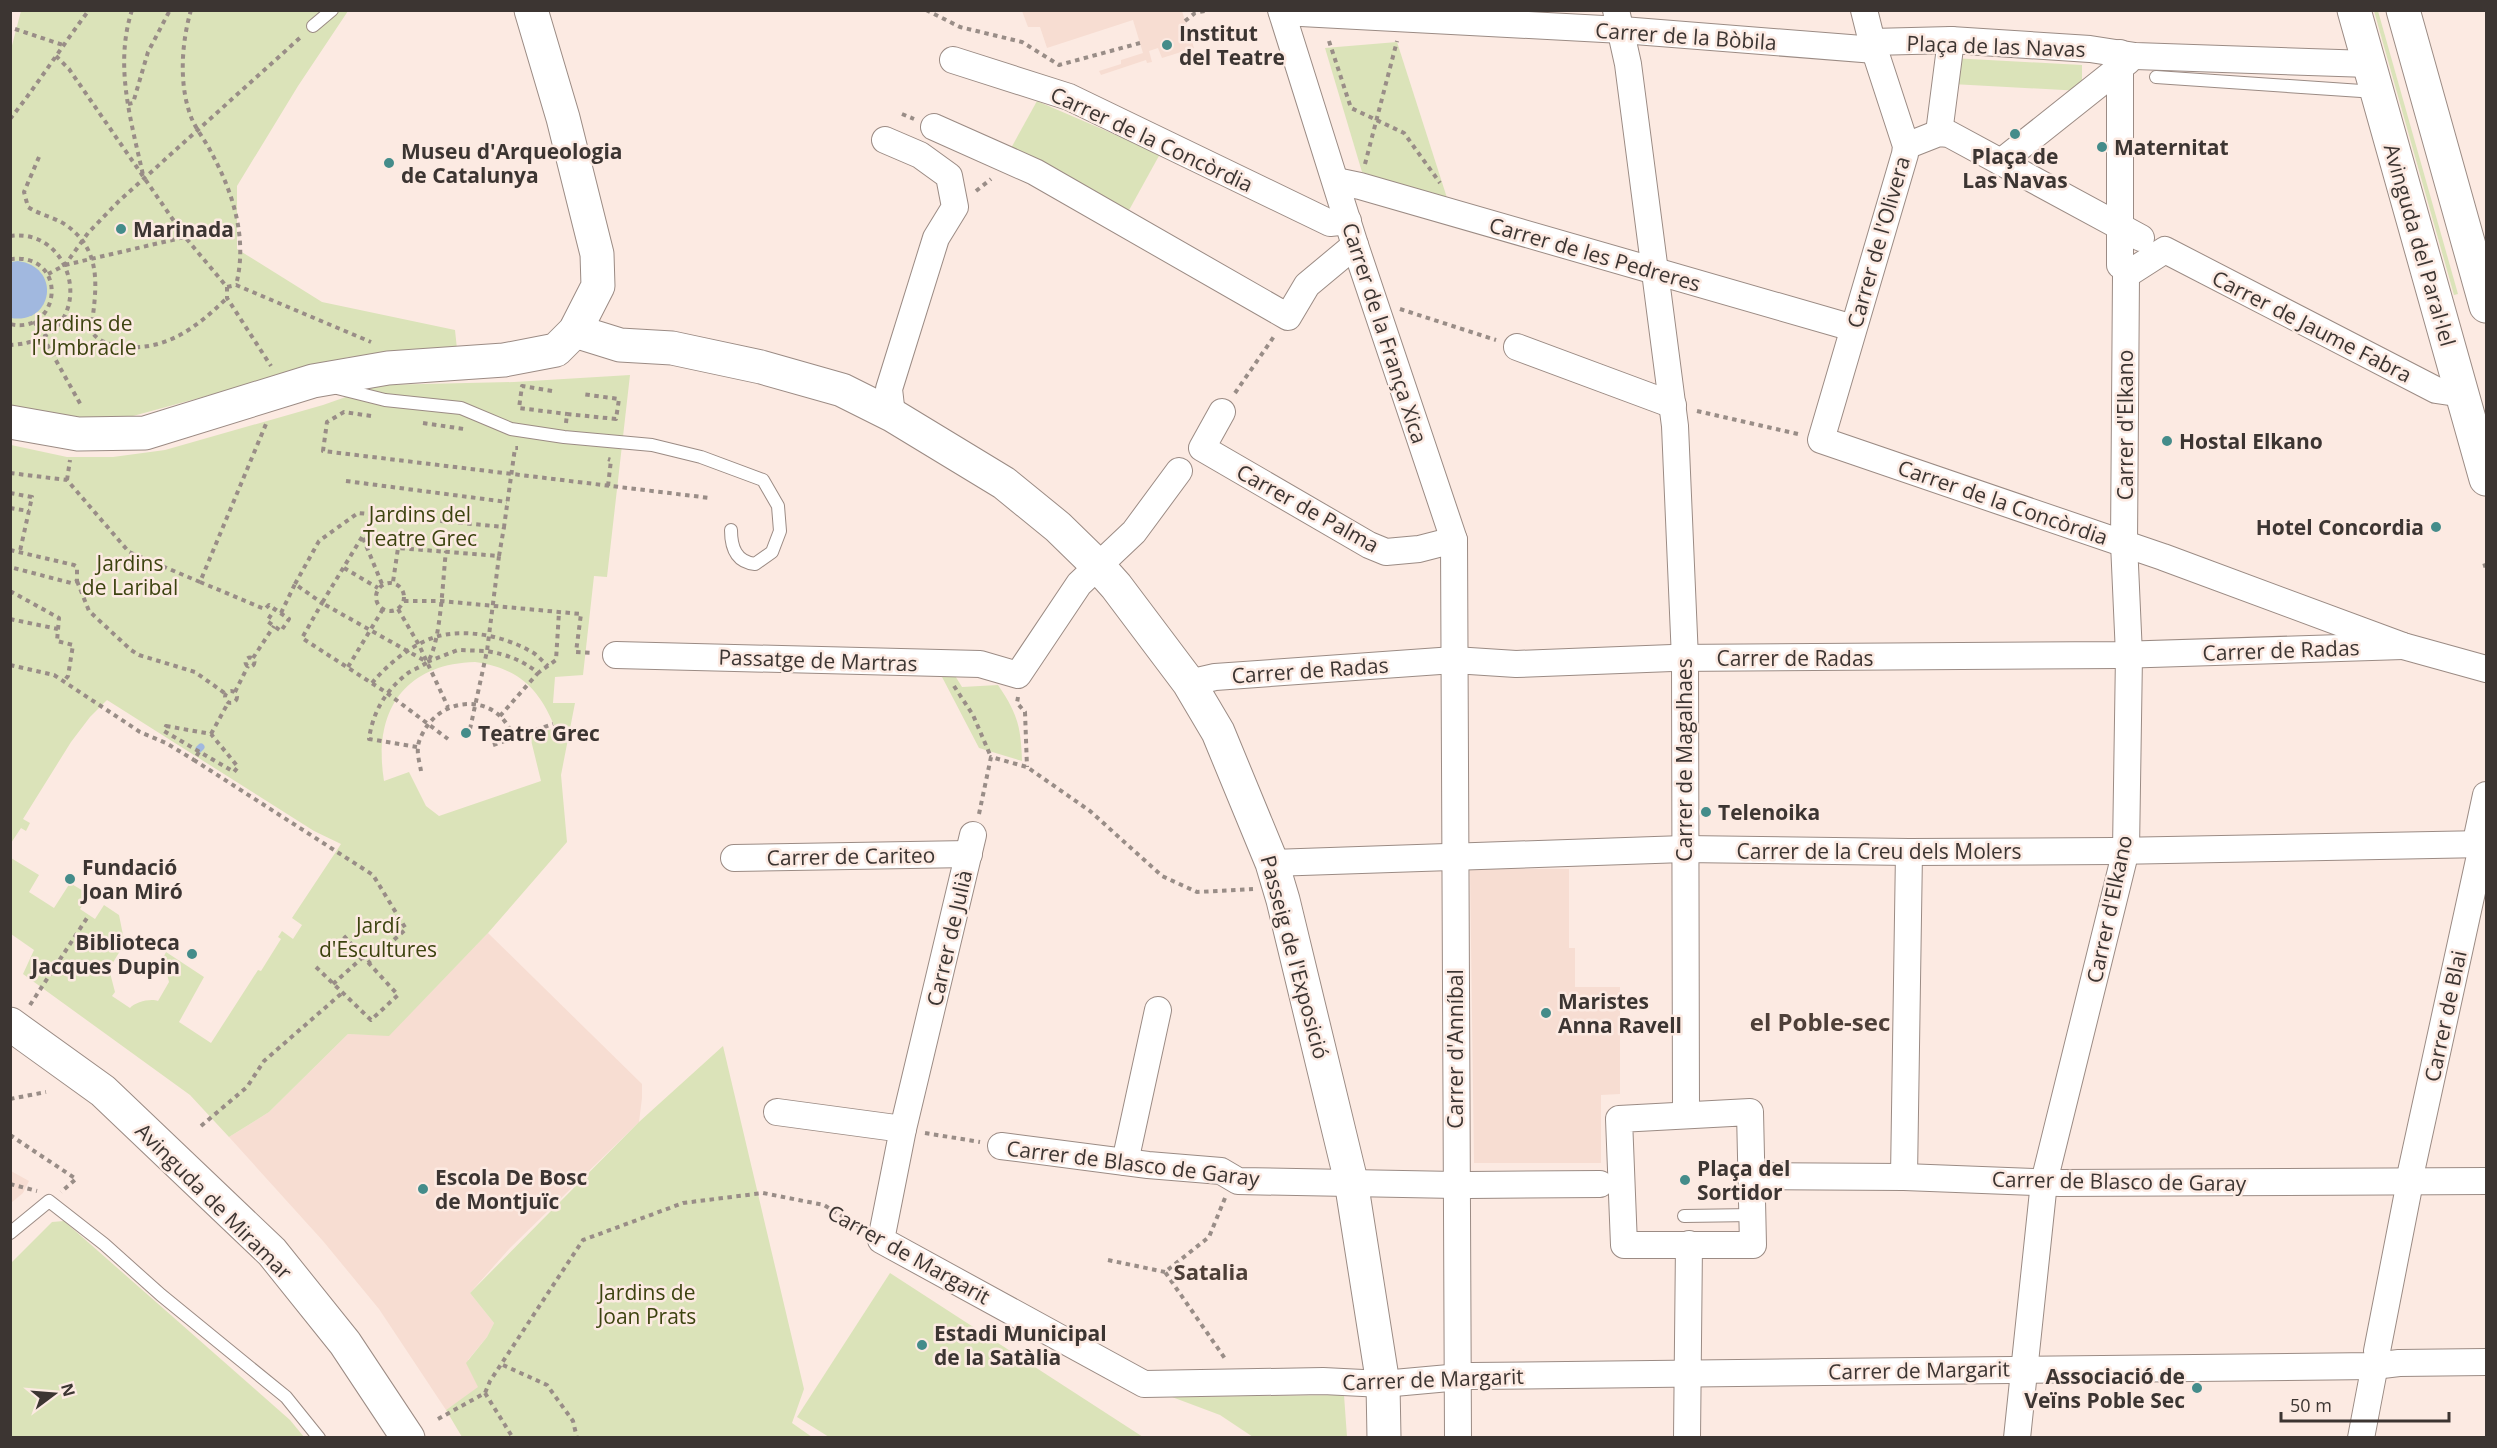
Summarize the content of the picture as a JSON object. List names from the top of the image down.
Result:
{
  "streets": {
    "street": [
      "Carrer de la Bòbila",
      "Plaça de las Navas",
      "Carrer de la Concòrdia",
      "Carrer de l'Olivera",
      "Avinguda del Paral·lel",
      "Carrer de les Pedreres",
      "Carrer de Jaume Fabra",
      "Carrer de la França Xica",
      "Carrer d'Elkano",
      "Carrer de Palma",
      "Carrer de Radas",
      "Passatge de Martras",
      "Carrer de Magalhaes",
      "Carrer de la Creu dels Molers",
      "Carrer de Cariteo",
      "Carrer de Julià",
      "Passeig de l'Exposició",
      "Carrer de Blai",
      "Carrer d'Anníbal",
      "Carrer de Blasco de Garay",
      "Avinguda de Miramar",
      "Carrer de Margarit"
    ]
  },
  "crossings": [
    ["Carrer de la Bòbila", "Plaça de las Navas"],
    ["Carrer de la Bòbila", "Carrer de l'Olivera"],
    ["Carrer de la Bòbila", "Carrer de la França Xica"],
    ["Carrer de la Bòbila", "Carrer de Magalhaes"],
    ["Plaça de las Navas", "Carrer de l'Olivera"],
    ["Carrer de la Concòrdia", "Carrer de l'Olivera"],
    ["Carrer de la Concòrdia", "Carrer de la França Xica"],
    ["Carrer de la Concòrdia", "Carrer d'Elkano"],
    ["Carrer de la Concòrdia", "Carrer de Radas"],
    ["Carrer de l'Olivera", "Carrer de les Pedreres"],
    ["Avinguda del Paral·lel", "Carrer de Jaume Fabra"],
    ["Carrer de les Pedreres", "Carrer de la França Xica"],
    ["Carrer de les Pedreres", "Carrer de Magalhaes"],
    ["Carrer de Jaume Fabra", "Carrer d'Elkano"],
    ["Carrer de la França Xica", "Carrer de Palma"],
    ["Carrer de la França Xica", "Carrer de Radas"],
    ["Carrer de la França Xica", "Carrer d'Anníbal"],
    ["Carrer d'Elkano", "Carrer de Radas"],
    ["Carrer d'Elkano", "Carrer de la Creu dels Molers"],
    ["Carrer d'Elkano", "Carrer de Blasco de Garay"],
    ["Carrer d'Elkano", "Carrer de Margarit"],
    ["Carrer de Radas", "Carrer de Magalhaes"],
    ["Carrer de Radas", "Passeig de l'Exposició"],
    ["Carrer de Radas", "Carrer d'Anníbal"],
    ["Carrer de Magalhaes", "Carrer de la Creu dels Molers"],
    ["Carrer de la Creu dels Molers", "Passeig de l'Exposició"],
    ["Carrer de la Creu dels Molers", "Carrer de Blai"],
    ["Carrer de la Creu dels Molers", "Carrer d'Anníbal"],
    ["Carrer de Cariteo", "Carrer de Julià"],
    ["Carrer de Julià", "Carrer de Blasco de Garay"],
    ["Carrer de Julià", "Carrer de Margarit"],
    ["Passeig de l'Exposició", "Carrer de Blasco de Garay"],
    ["Passeig de l'Exposició", "Carrer de Margarit"],
    ["Carrer d'Anníbal", "Carrer de Blasco de Garay"],
    ["Carrer d'Anníbal", "Carrer de Margarit"]
  ],
  "districts": ["el Poble-sec", "Satalia"],
  "parks": [
    "Jardins de l'Umbracle",
    "Jardins del Teatre Grec",
    "Jardins de Laribal",
    "Jardí d'Escultures",
    "Jardins de Joan Prats"
  ],
  "places": [
    "Institut del Teatre",
    "Plaça de Las Navas",
    "Maternitat",
    "Museu d'Arqueologia de Catalunya",
    "Marinada",
    "Hostal Elkano",
    "Hotel Concordia",
    "Teatre Grec",
    "Telenoika",
    "Fundació Joan Miró",
    "Biblioteca Jacques Dupin",
    "Maristes Anna Ravell",
    "Plaça del Sortidor",
    "Escola De Bosc de Montjuïc",
    "Estadi Municipal de la Satàlia",
    "Associació de Veïns Poble Sec"
  ],
  "scale_bar": "50 m",
  "north": "right"
}
